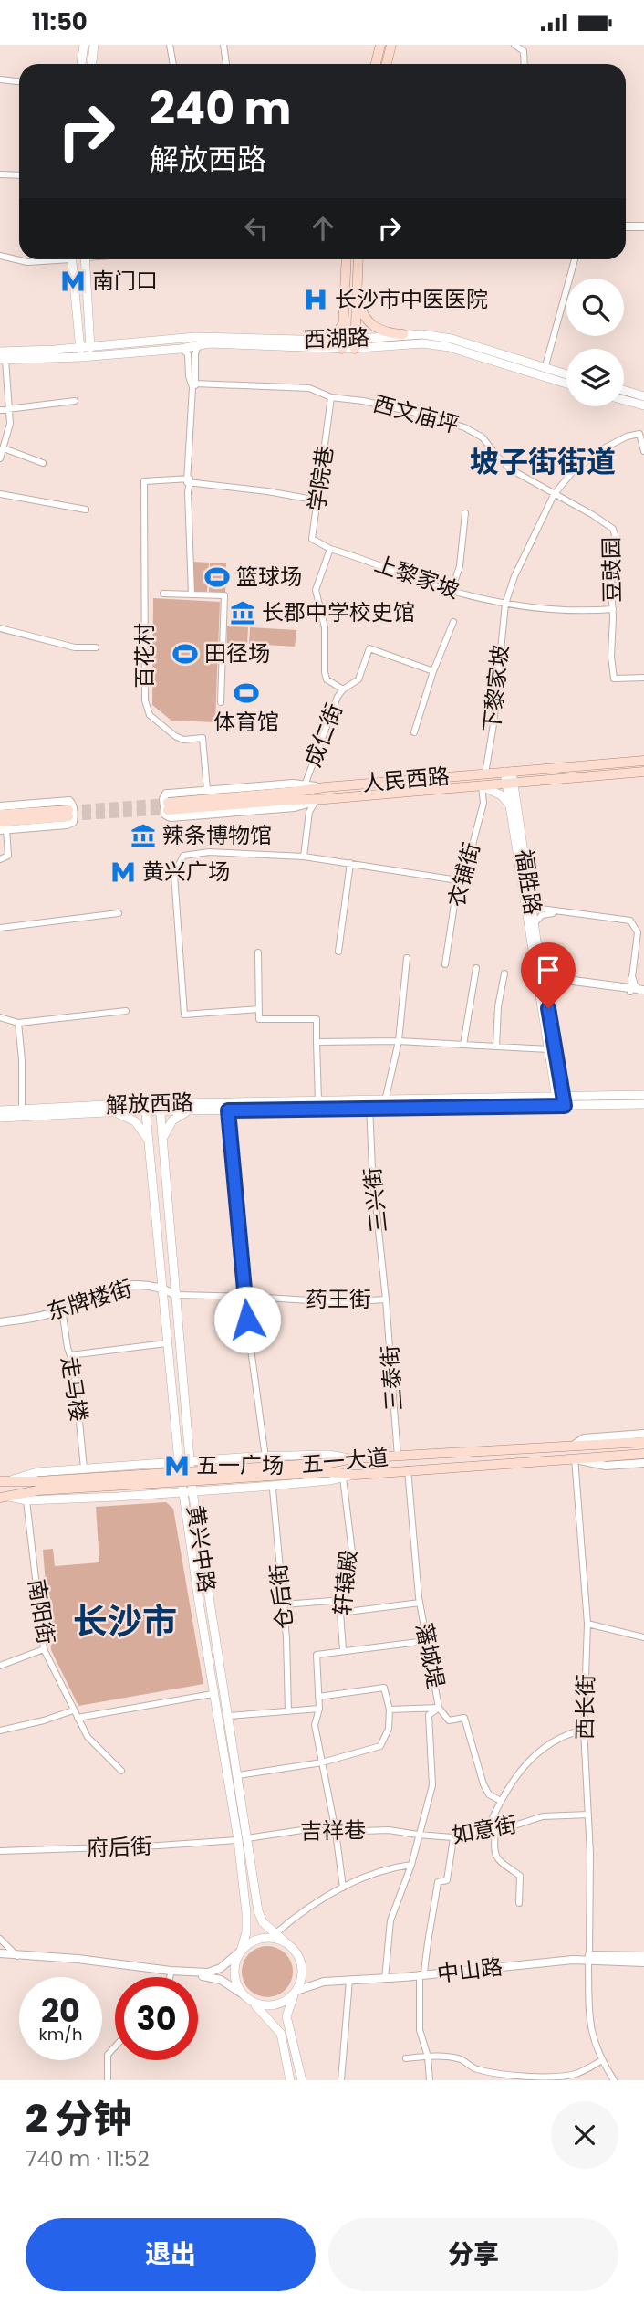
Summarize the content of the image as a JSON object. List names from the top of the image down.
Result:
{
  "streets": {
    "main road": [
      "西湖路",
      "人民西路",
      "福胜路",
      "解放西路",
      "五一大道",
      "黄兴中路"
    ],
    "street": [
      "西文庙坪",
      "学院巷",
      "豆豉园",
      "上黎家坡",
      "百花村",
      "下黎家坡",
      "成仁街",
      "衣铺街",
      "三兴街",
      "药王街",
      "东牌楼街",
      "三泰街",
      "走马楼",
      "轩辕殿",
      "仓后街",
      "南阳街",
      "藩城堤",
      "西长街",
      "如意街",
      "吉祥巷",
      "府后街",
      "中山路"
    ]
  },
  "crossings": [
    ["西文庙坪", "学院巷"],
    ["西文庙坪", "豆豉园"],
    ["西文庙坪", "下黎家坡"],
    ["学院巷", "上黎家坡"],
    ["豆豉园", "上黎家坡"],
    ["豆豉园", "下黎家坡"],
    ["上黎家坡", "下黎家坡"],
    ["下黎家坡", "人民西路"],
    ["人民西路", "衣铺街"],
    ["人民西路", "福胜路"],
    ["福胜路", "解放西路"],
    ["解放西路", "三兴街"],
    ["解放西路", "黄兴中路"],
    ["三兴街", "药王街"],
    ["三兴街", "三泰街"],
    ["药王街", "东牌楼街"],
    ["药王街", "三泰街"],
    ["药王街", "黄兴中路"],
    ["东牌楼街", "走马楼"],
    ["东牌楼街", "黄兴中路"],
    ["三泰街", "五一大道"],
    ["走马楼", "五一大道"],
    ["五一大道", "黄兴中路"],
    ["五一大道", "轩辕殿"],
    ["五一大道", "仓后街"],
    ["五一大道", "南阳街"],
    ["五一大道", "藩城堤"],
    ["五一大道", "西长街"],
    ["黄兴中路", "吉祥巷"],
    ["黄兴中路", "府后街"],
    ["黄兴中路", "中山路"],
    ["藩城堤", "如意街"],
    ["藩城堤", "吉祥巷"],
    ["西长街", "如意街"],
    ["西长街", "中山路"],
    ["如意街", "吉祥巷"],
    ["吉祥巷", "府后街"]
  ],
  "districts": ["坡子街街道", "长沙市"],
  "places": {
    "metro station": ["南门口", "黄兴广场", "五一广场"],
    "hospital": ["长沙市中医医院"],
    "sports": ["篮球场", "田径场", "体育馆"],
    "museum": ["长郡中学校史馆", "辣条博物馆"]
  },
  "page": {
    "status": "11:50",
    "turn": ["240 m", "解放西路"],
    "speed": "20 km/h",
    "limit": "30",
    "heading": ["2 分钟", "740 m · 11:52"],
    "buttons": ["退出", "分享"]
  }
}
